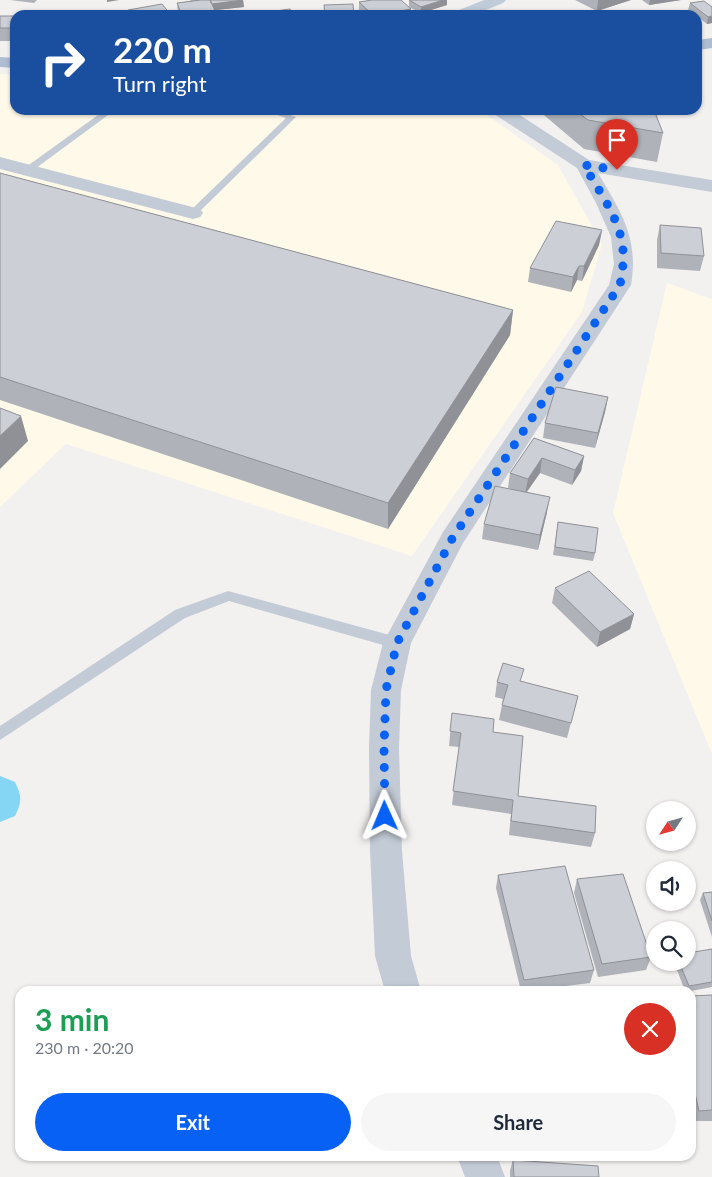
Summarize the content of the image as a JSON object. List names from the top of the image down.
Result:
{
  "north": "bottom left",
  "page": {
    "turn": ["220 m", "Turn right"],
    "heading": ["3 min", "230 m · 20:20"],
    "buttons": ["Exit", "Share"]
  }
}
